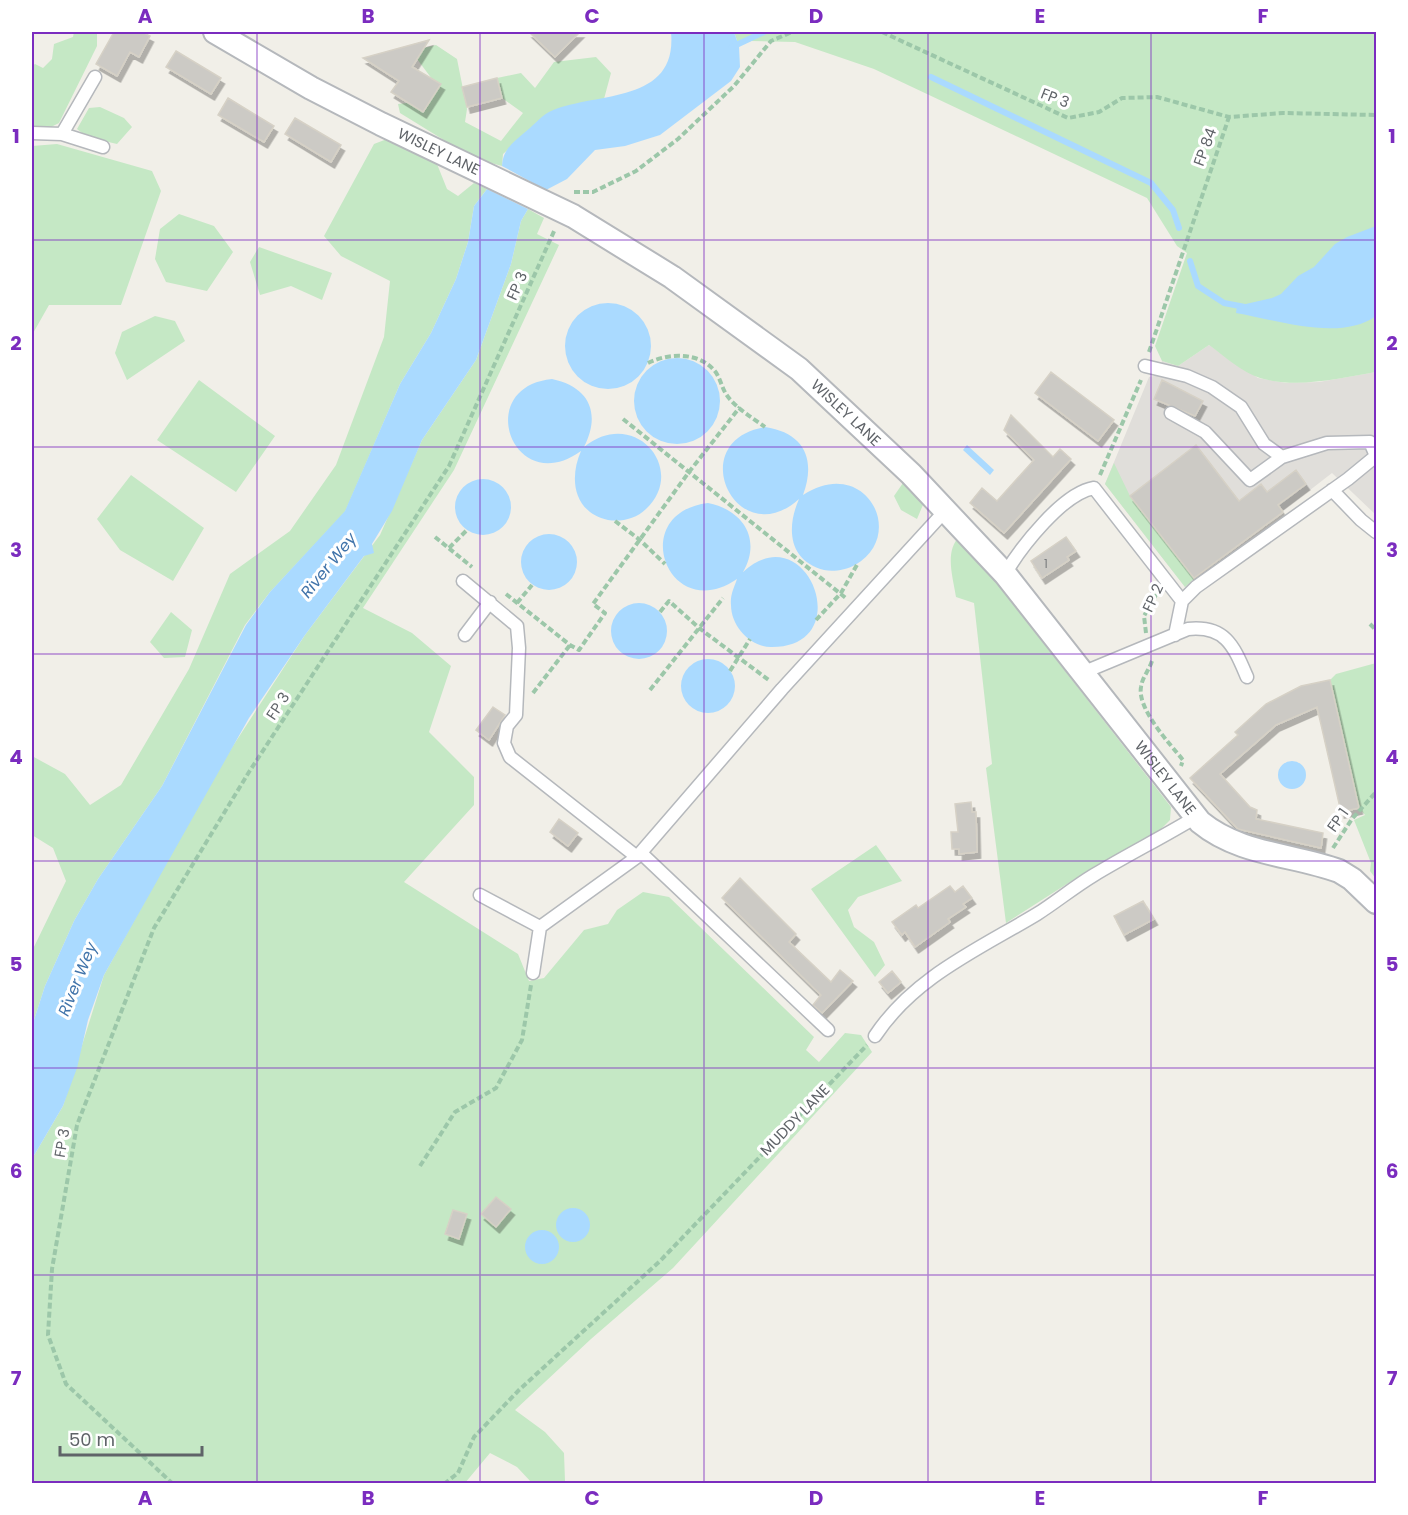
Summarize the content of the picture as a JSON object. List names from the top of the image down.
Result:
{
  "streets": {
    "street": ["WISLEY LANE"],
    "lane": ["FP 2"],
    "path": [
      "FP 3",
      "FP 84",
      "FP 1",
      "MUDDY LANE"
    ]
  },
  "crossings": [
    ["FP 3", "FP 84"],
    ["FP 3", "WISLEY LANE"],
    ["WISLEY LANE", "FP 2"],
    ["WISLEY LANE", "FP 1"]
  ],
  "water": ["River Wey"],
  "house_numbers": ["1"],
  "scale_bar": "50 m",
  "grid": {
    "columns": [
      "A",
      "B",
      "C",
      "D",
      "E",
      "F"
    ],
    "rows": [
      "1",
      "2",
      "3",
      "4",
      "5",
      "6",
      "7"
    ]
  }
}
